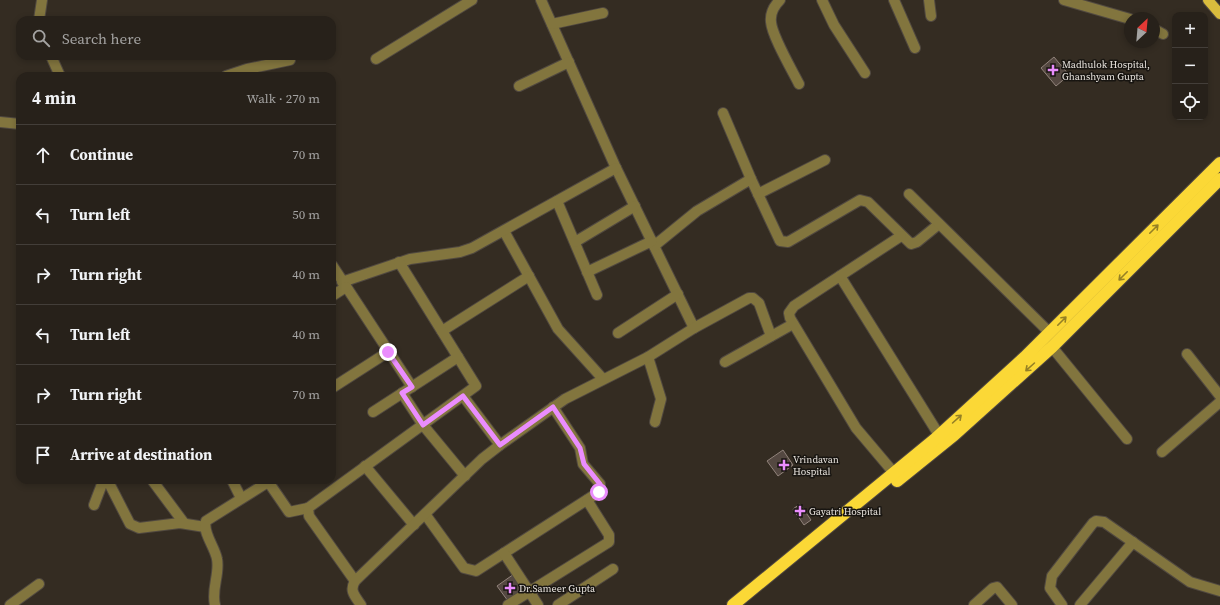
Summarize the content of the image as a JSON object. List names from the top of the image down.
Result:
{
  "places": {
    "health": [
      "Madhulok Hospital, Ghanshyam Gupta",
      "Vrindavan Hospital",
      "Gayatri Hospital",
      "Dr.Sameer Gupta"
    ]
  },
  "north": "top right",
  "page": {
    "map_buttons": ["+", "−"],
    "search": "Search here",
    "heading": ["4 min", "Walk · 270 m"],
    "list": [
      ["Continue", "70 m"],
      ["Turn left", "50 m"],
      ["Turn right", "40 m"],
      ["Turn left", "40 m"],
      ["Turn right", "70 m"],
      "Arrive at destination"
    ]
  }
}
